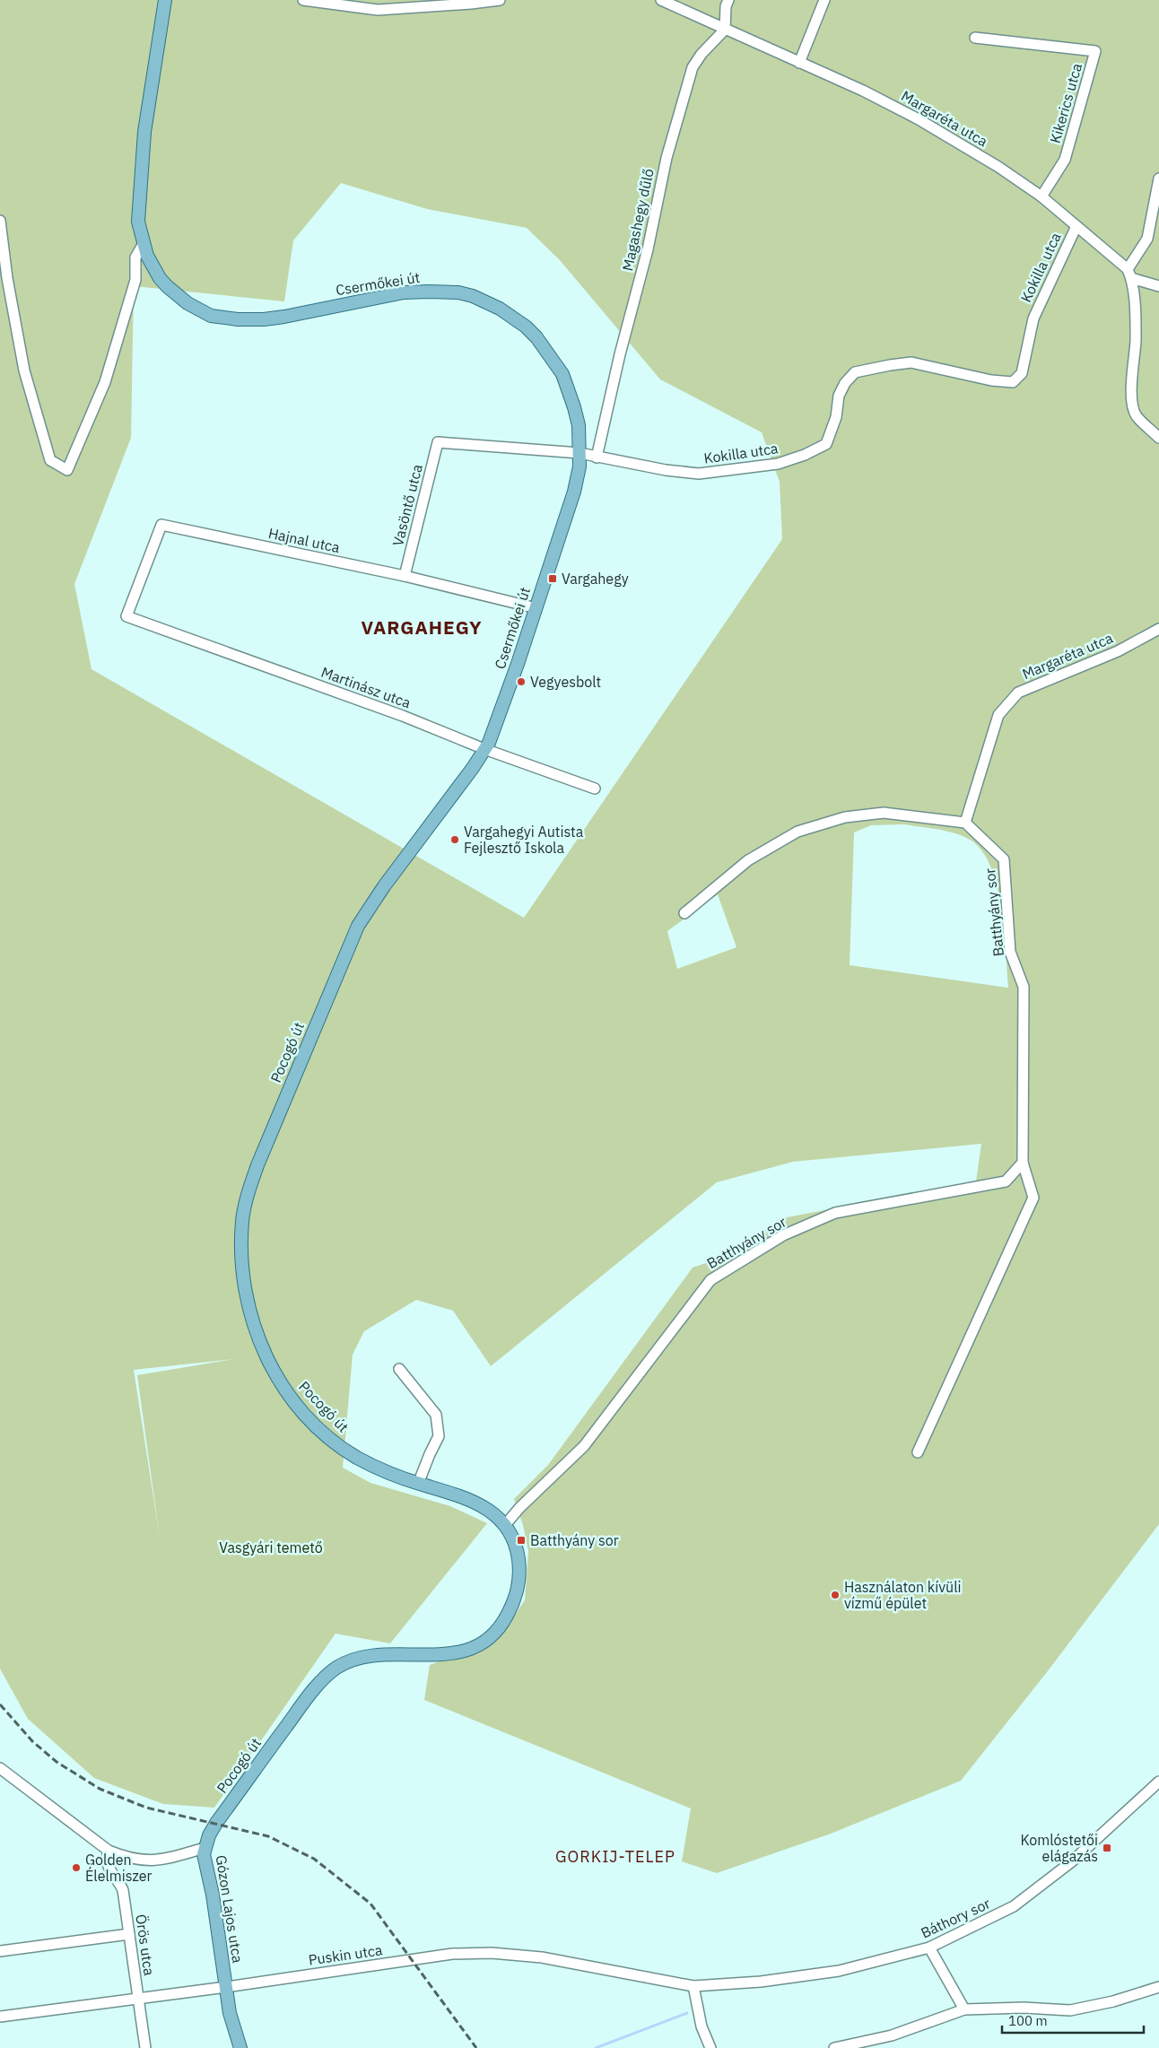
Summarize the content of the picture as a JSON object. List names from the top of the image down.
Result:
{
  "streets": {
    "main road": ["Csermőkei út", "Pocogó út", "Gózon Lajos utca"],
    "street": [
      "Kikerics utca",
      "Margaréta utca",
      "Magashegy dűlő",
      "Kokilla utca",
      "Vasöntő utca",
      "Hajnal utca",
      "Martinász utca",
      "Batthyány sor",
      "Báthory sor",
      "Örös utca",
      "Puskin utca"
    ]
  },
  "crossings": [
    ["Kikerics utca", "Margaréta utca"],
    ["Margaréta utca", "Magashegy dűlő"],
    ["Margaréta utca", "Kokilla utca"],
    ["Margaréta utca", "Batthyány sor"],
    ["Magashegy dűlő", "Kokilla utca"],
    ["Kokilla utca", "Csermőkei út"],
    ["Kokilla utca", "Vasöntő utca"],
    ["Csermőkei út", "Hajnal utca"],
    ["Csermőkei út", "Martinász utca"],
    ["Csermőkei út", "Pocogó út"],
    ["Vasöntő utca", "Hajnal utca"],
    ["Hajnal utca", "Martinász utca"],
    ["Batthyány sor", "Pocogó út"],
    ["Pocogó út", "Gózon Lajos utca"],
    ["Gózon Lajos utca", "Örös utca"],
    ["Gózon Lajos utca", "Puskin utca"],
    ["Báthory sor", "Puskin utca"],
    ["Örös utca", "Puskin utca"]
  ],
  "districts": ["VARGAHEGY", "GORKIJ-TELEP"],
  "parks": ["Vasgyári temető"],
  "places": {
    "transit": ["Vargahegy", "Batthyány sor", "Komlóstetői elágazás"],
    "other": [
      "Vegyesbolt",
      "Vargahegyi Autista Fejlesztő Iskola",
      "Használaton kívüli vízmű épület",
      "Golden Élelmiszer"
    ]
  },
  "scale_bar": "100 m"
}
